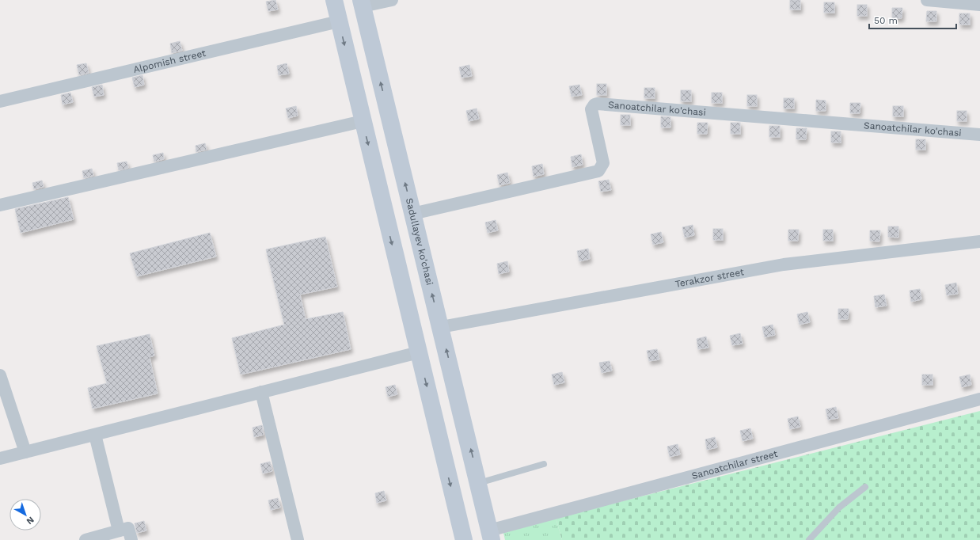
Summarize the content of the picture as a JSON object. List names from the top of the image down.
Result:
{
  "streets": {
    "main road": ["Sadullayev ko'chasi"],
    "street": [
      "Alpomish street",
      "Sanoatchilar ko'chasi",
      "Terakzor street",
      "Sanoatchilar street"
    ]
  },
  "crossings": [
    ["Sanoatchilar ko'chasi", "Sadullayev ko'chasi"],
    ["Sadullayev ko'chasi", "Terakzor street"],
    ["Sadullayev ko'chasi", "Sanoatchilar street"]
  ],
  "scale_bar": "50 m",
  "north": "bottom right"
}
